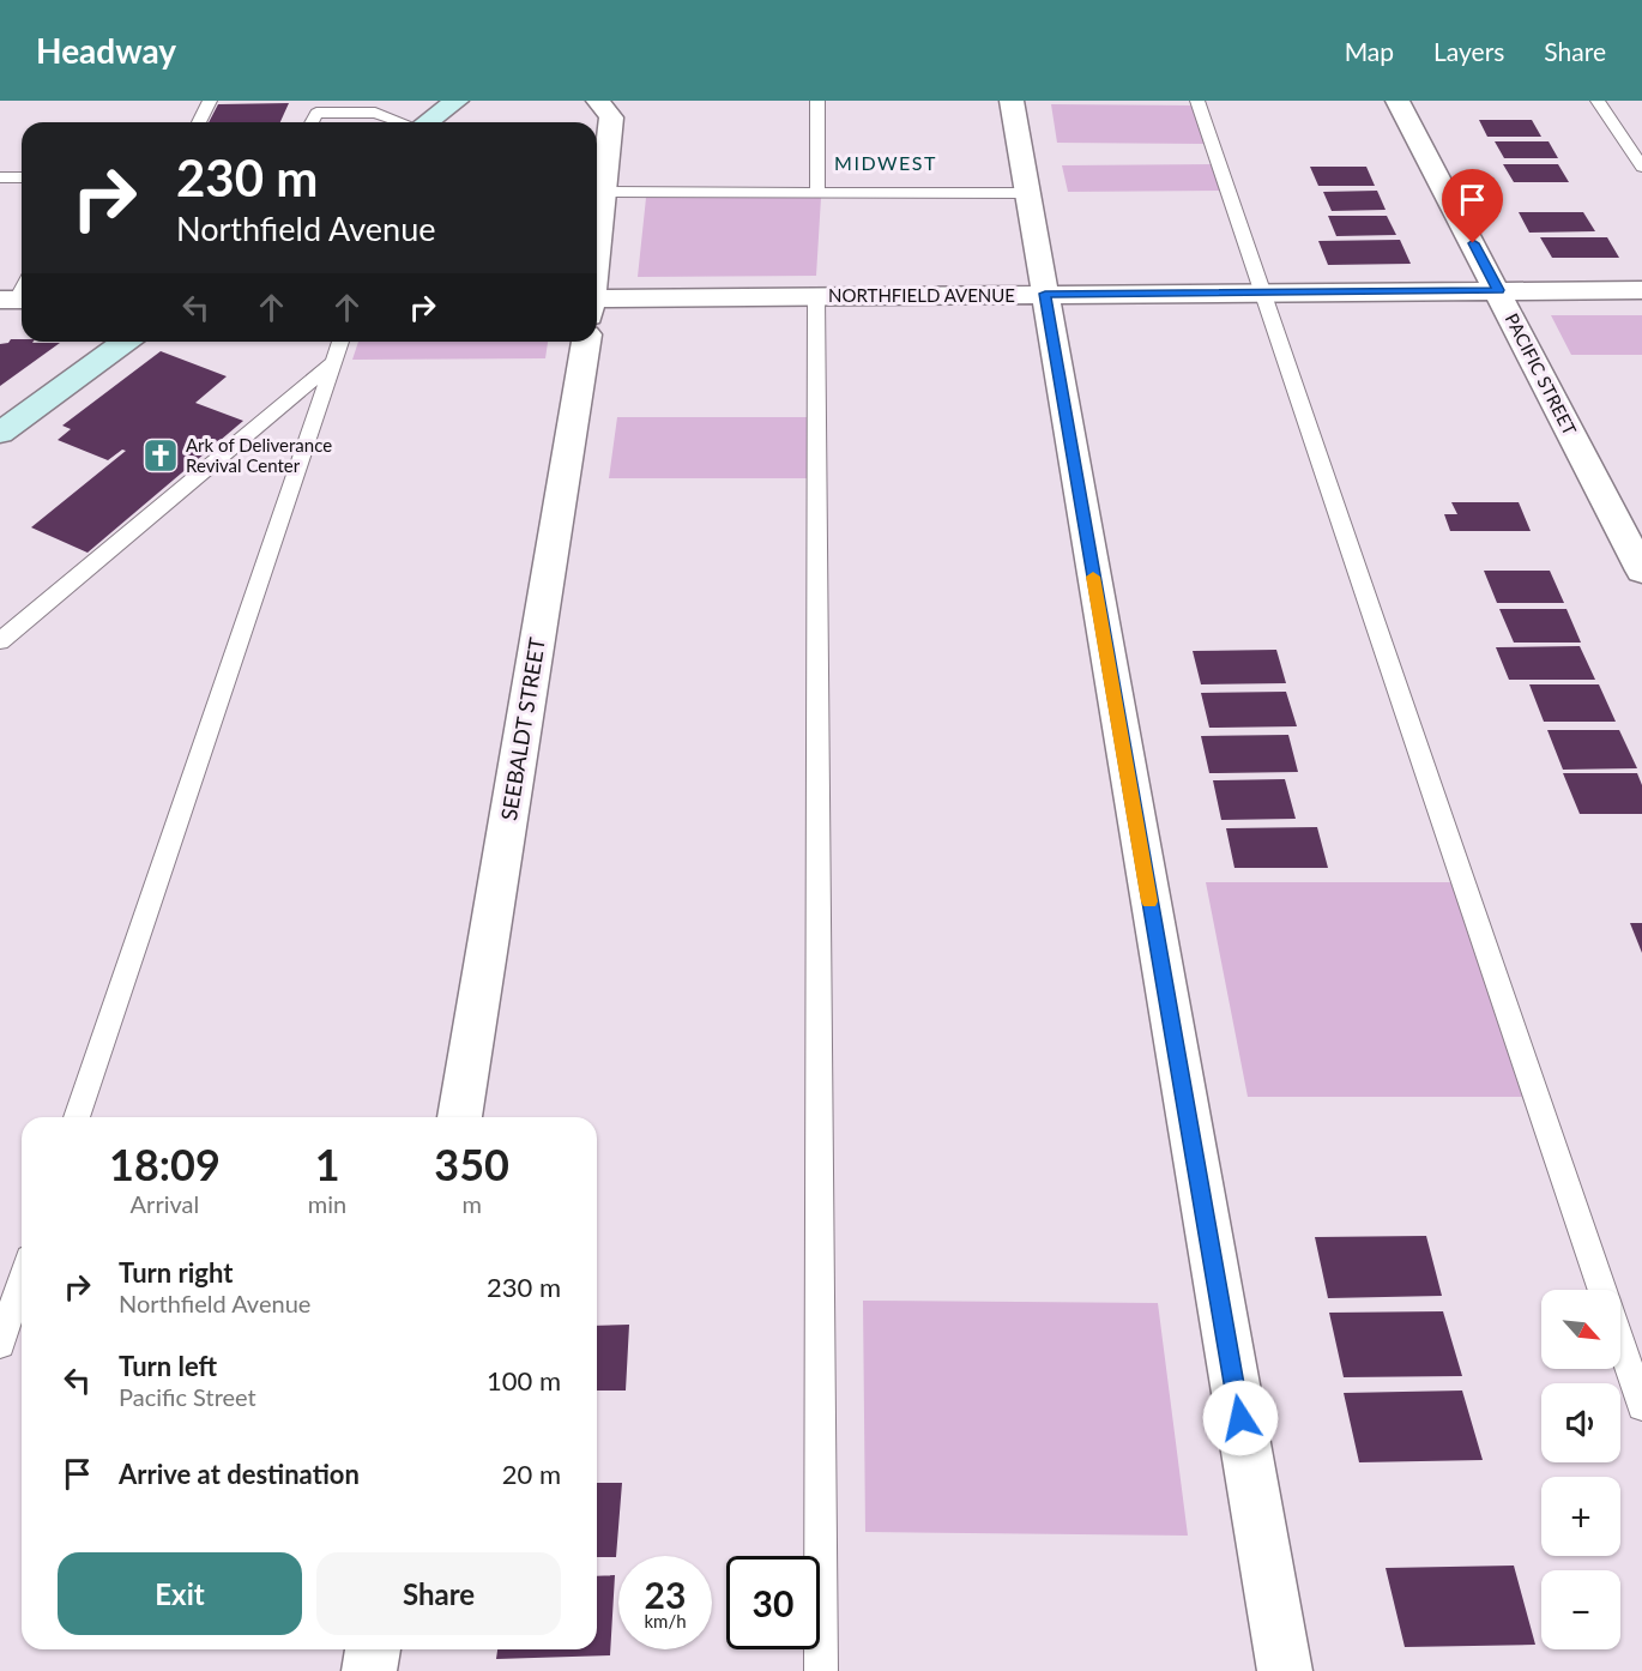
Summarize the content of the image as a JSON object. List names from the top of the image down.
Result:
{
  "streets": {
    "street": ["NORTHFIELD AVENUE", "PACIFIC STREET", "SEEBALDT STREET"]
  },
  "crossings": [
    ["NORTHFIELD AVENUE", "PACIFIC STREET"]
  ],
  "districts": ["MIDWEST"],
  "places": {
    "church": ["Ark of Deliverance Revival Center"]
  },
  "north": "bottom right",
  "page": {
    "header": "Headway",
    "nav": ["Map", "Layers", "Share"],
    "turn": ["230 m", "Northfield Avenue"],
    "eta": [
      "18:09",
      "Arrival",
      "1",
      "min",
      "350",
      "m"
    ],
    "list": [
      {
        "name": "Turn right",
        "note": "Northfield Avenue",
        "value": "230 m"
      },
      {
        "name": "Turn left",
        "note": "Pacific Street",
        "value": "100 m"
      },
      {
        "name": "Arrive at destination",
        "value": "20 m"
      }
    ],
    "map_buttons": ["+", "−"],
    "buttons": ["Exit", "Share"],
    "speed": "23 km/h",
    "limit": "30"
  }
}
